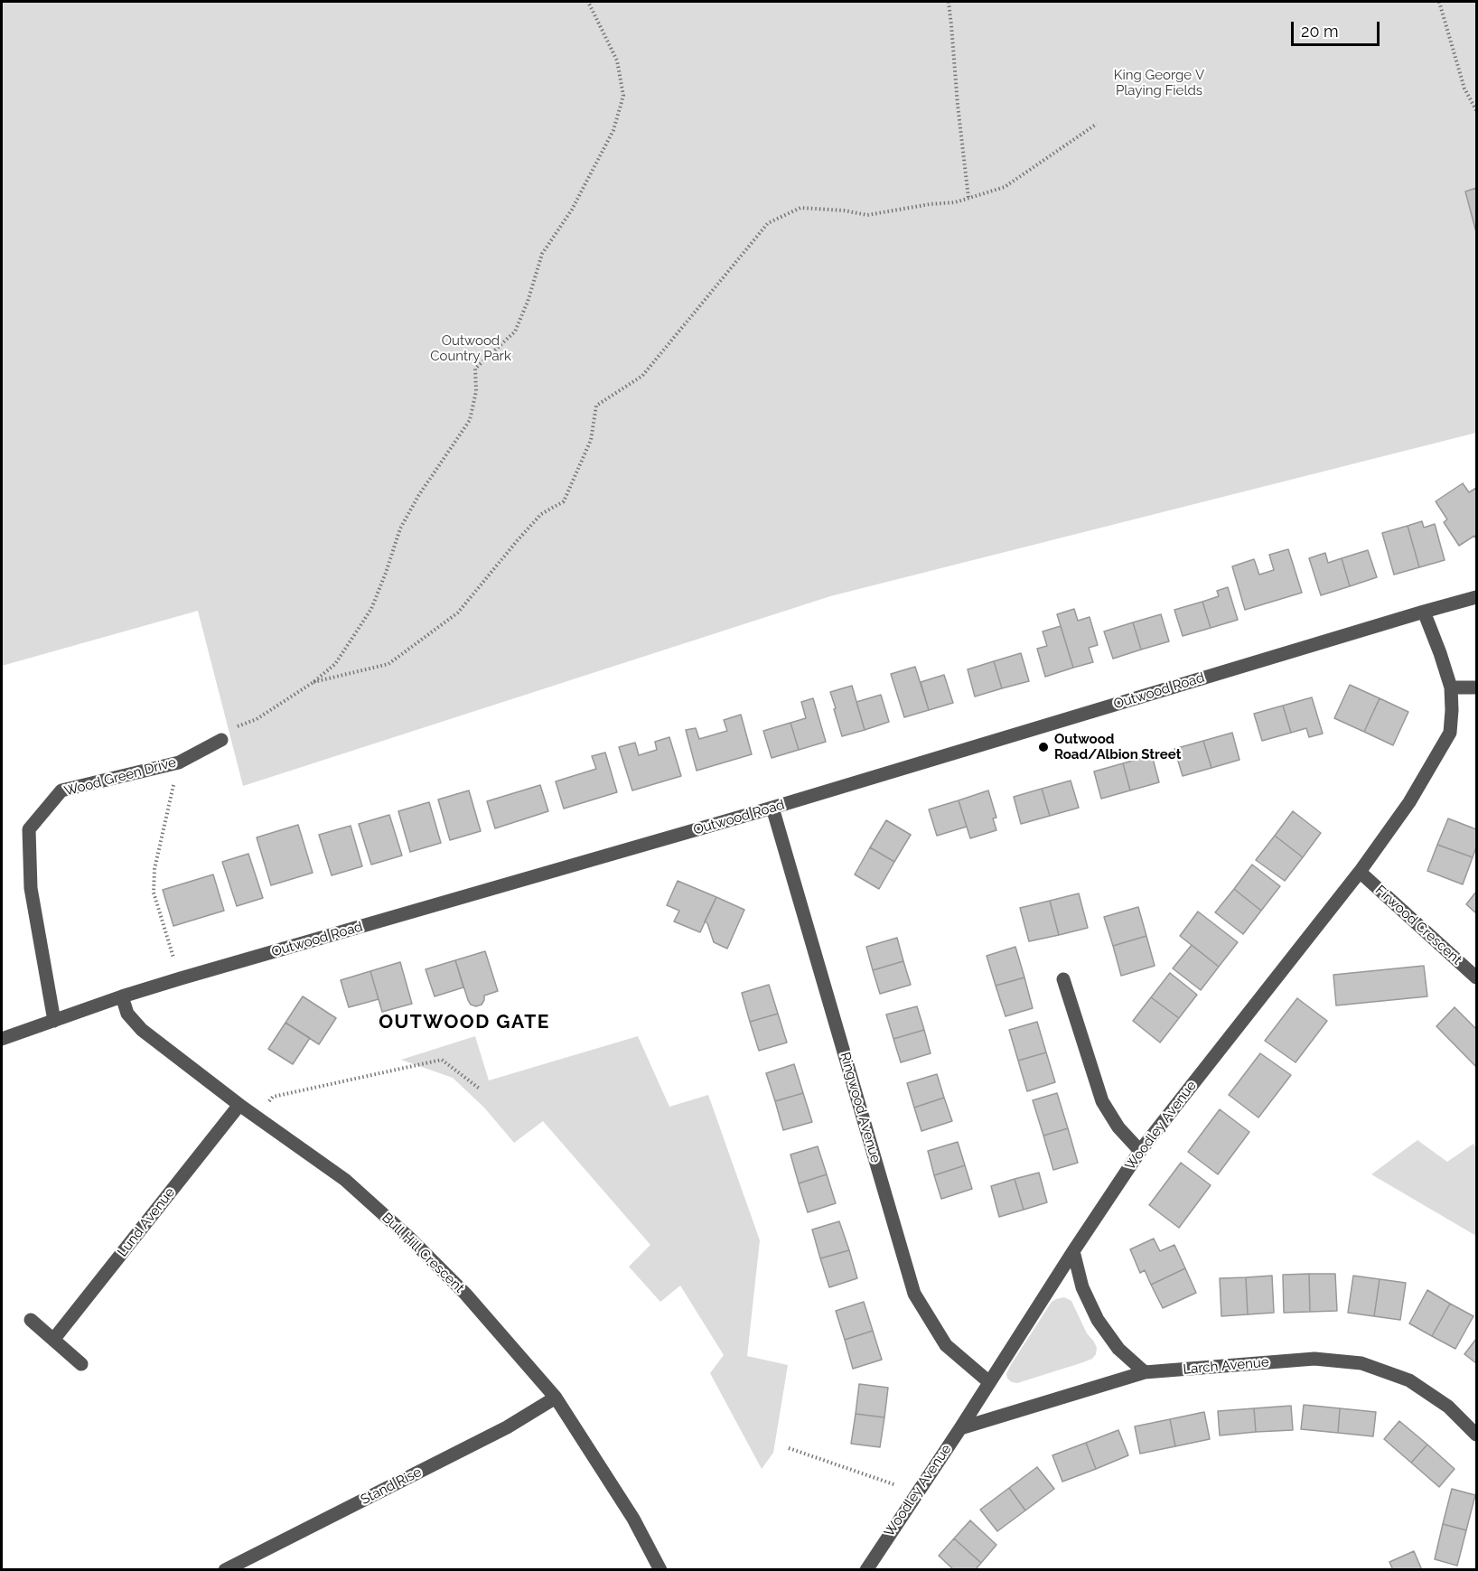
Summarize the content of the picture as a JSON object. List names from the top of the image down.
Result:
{
  "streets": {
    "street": [
      "Outwood Road",
      "Wood Green Drive",
      "Firwood Crescent",
      "Ringwood Avenue",
      "Woodley Avenue",
      "Lund Avenue",
      "Bull Hill Crescent",
      "Larch Avenue",
      "Stand Rise"
    ]
  },
  "crossings": [
    ["Outwood Road", "Wood Green Drive"],
    ["Outwood Road", "Ringwood Avenue"],
    ["Outwood Road", "Woodley Avenue"],
    ["Outwood Road", "Bull Hill Crescent"],
    ["Firwood Crescent", "Woodley Avenue"],
    ["Ringwood Avenue", "Woodley Avenue"],
    ["Woodley Avenue", "Larch Avenue"],
    ["Lund Avenue", "Bull Hill Crescent"],
    ["Bull Hill Crescent", "Stand Rise"]
  ],
  "districts": ["OUTWOOD GATE"],
  "parks": ["King George V Playing Fields", "Outwood Country Park"],
  "places": ["Outwood Road/Albion Street"],
  "scale_bar": "20 m"
}
